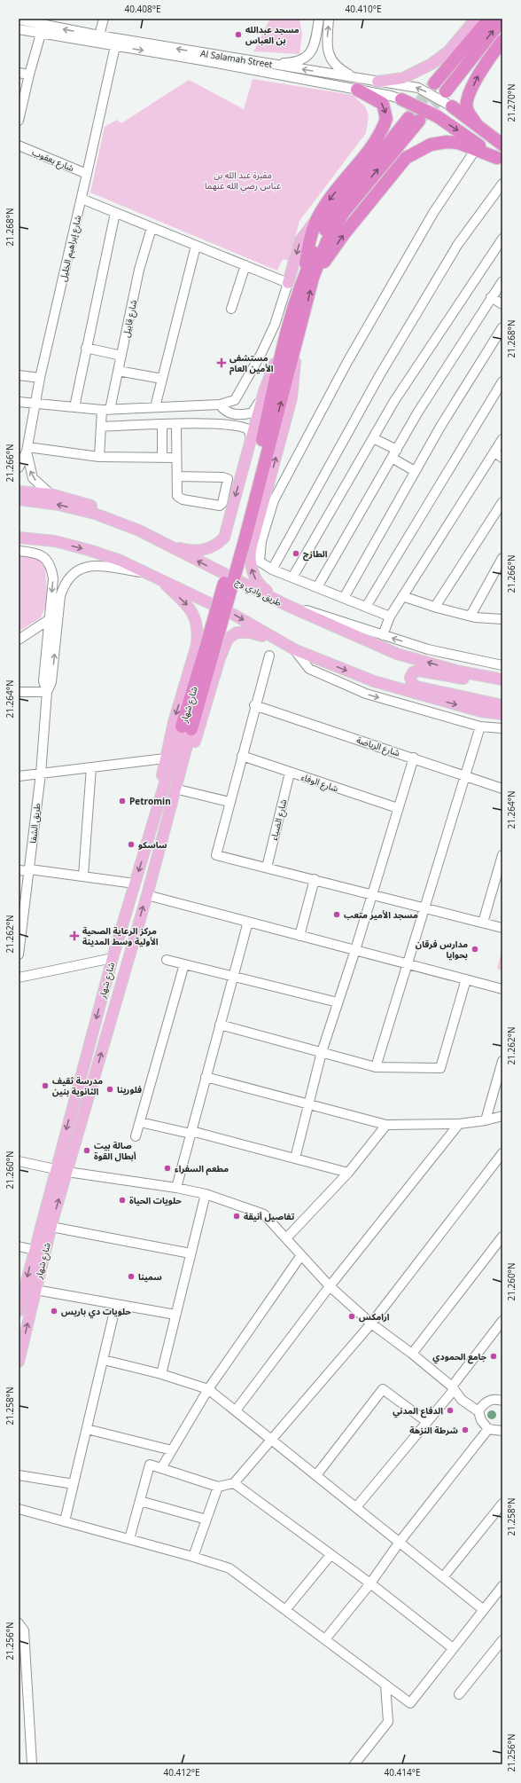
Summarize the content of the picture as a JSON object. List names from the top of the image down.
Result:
{
  "streets": {
    "main road": ["طريق وادي وج", "شارع شهار"],
    "street": [
      "Al Salamah Street",
      "شارع يعقوب",
      "شارع إبراهيم الخليل",
      "شارع قابيل",
      "شارع الرياضة",
      "شارع الوفاء",
      "شارع الضياء",
      "طريق الشفا"
    ]
  },
  "crossings": [
    ["Al Salamah Street", "شارع إبراهيم الخليل"],
    ["شارع يعقوب", "شارع إبراهيم الخليل"],
    ["شارع الوفاء", "شارع الضياء"]
  ],
  "parks": ["مقبرة عبد الله بن عباس رضي الله عنهما"],
  "places": {
    "other": [
      "مسجد عبدالله بن العباس",
      "الطازج",
      "Petromin",
      "ساسكو",
      "مسجد الأمير متعب",
      "مدارس فرقان بحوايا",
      "مدرسة ثقيف الثانوية بنين",
      "فلورينا",
      "صالة بيت أبطال القوة",
      "مطعم السفراء",
      "حلويات الحياة",
      "تفاصيل أنيقة",
      "سمينا",
      "حلويات دي باريس",
      "ارامكس",
      "جامع الحمودي",
      "الدفاع المدني",
      "شرطة النزهة"
    ],
    "health": ["مستشفى الأمين العام", "مركز الرعاية الصحية الأولية وسط المدينة"]
  },
  "coordinates": [
    "40.408°E",
    "40.410°E",
    "21.270°N",
    "21.268°N",
    "21.266°N",
    "21.264°N",
    "21.262°N",
    "21.260°N",
    "21.258°N",
    "21.256°N",
    "40.412°E",
    "40.414°E"
  ]
}
